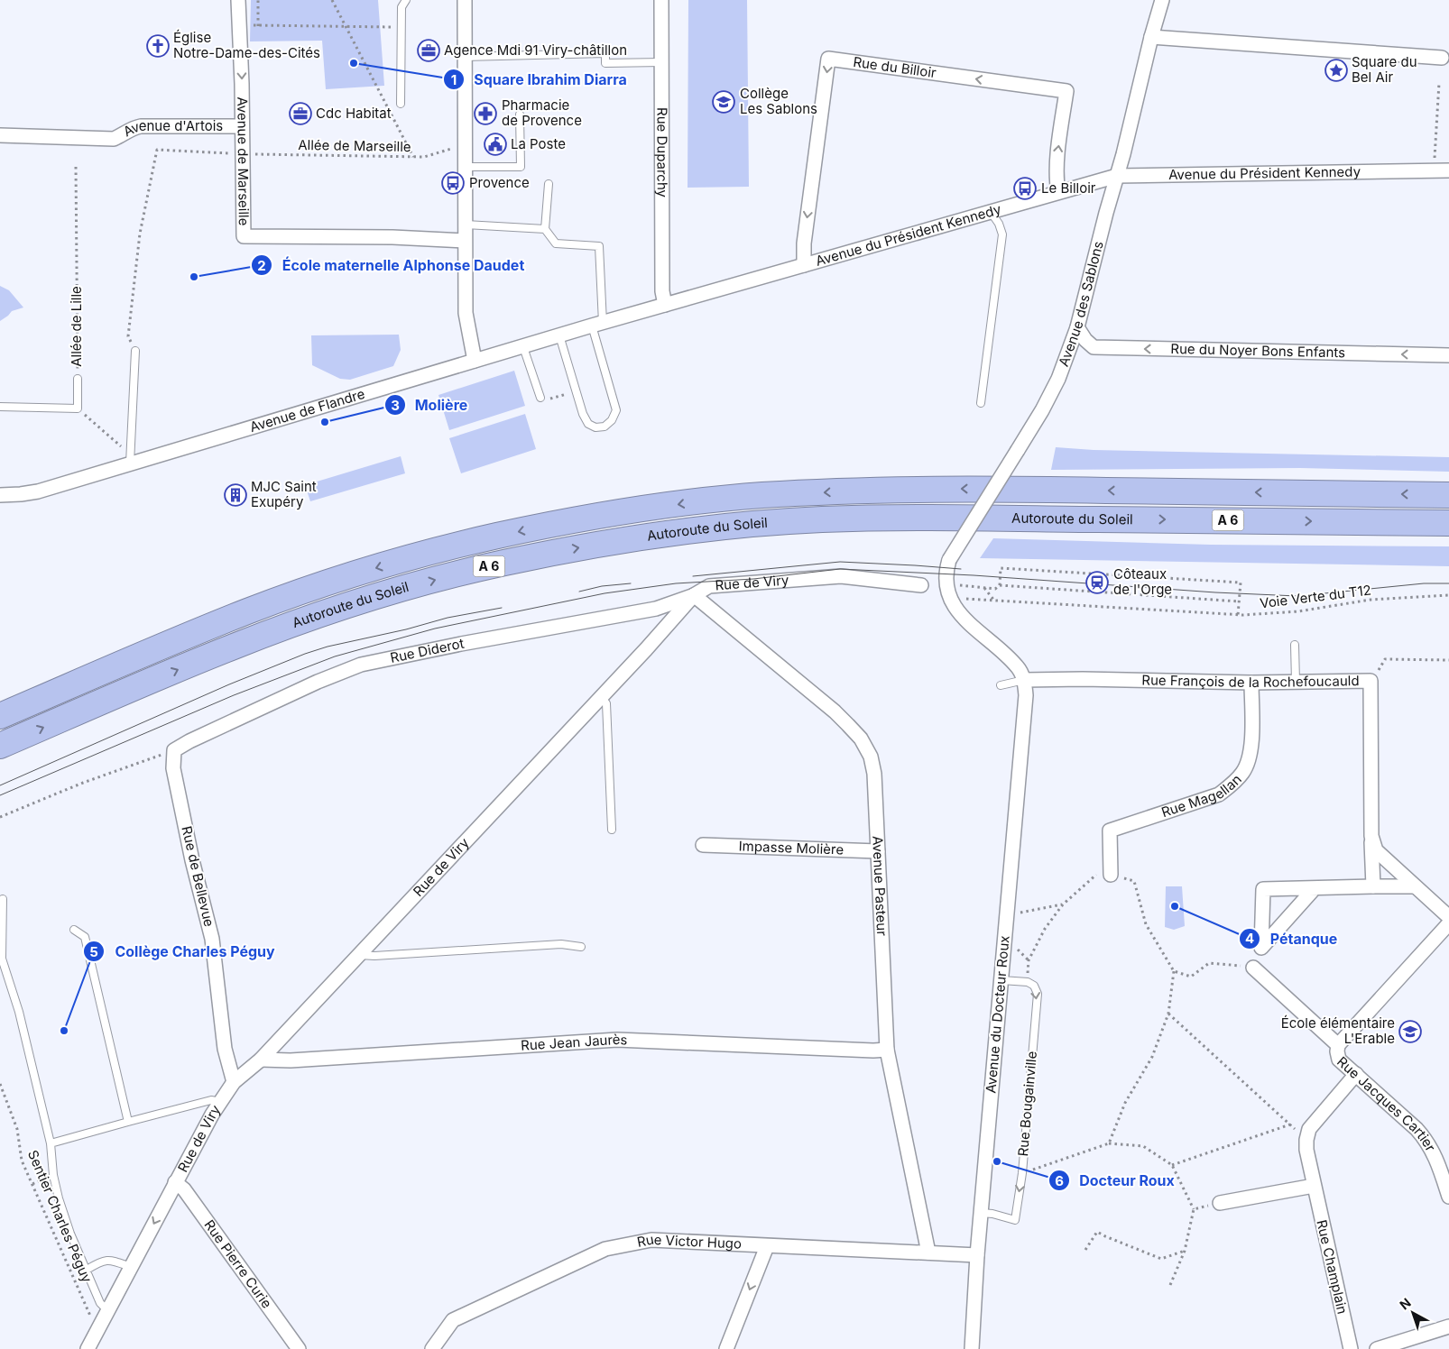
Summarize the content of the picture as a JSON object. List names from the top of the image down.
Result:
{
  "streets": {
    "highway": ["Autoroute du Soleil", "A 6"],
    "street": [
      "Rue du Billoir",
      "Avenue d'Artois",
      "Rue Duparchy",
      "Avenue de Marseille",
      "Avenue du Président Kennedy",
      "Avenue des Sablons",
      "Rue du Noyer Bons Enfants",
      "Avenue de Flandre",
      "Rue de Viry",
      "Rue Diderot",
      "Rue François de la Rochefoucauld",
      "Rue Magellan",
      "Impasse Molière",
      "Rue de Bellevue",
      "Avenue Pasteur",
      "Avenue du Docteur Roux",
      "Rue Jean Jaurès",
      "Rue Jacques Cartier",
      "Rue Victor Hugo",
      "Rue Pierre Curie",
      "Rue Champlain"
    ],
    "lane": ["Allée de Lille", "Rue Bougainville"],
    "path": ["Allée de Marseille", "Voie Verte du T12", "Sentier Charles Péguy"]
  },
  "crossings": [
    ["Rue du Billoir", "Avenue du Président Kennedy"],
    ["Avenue d'Artois", "Avenue de Marseille"],
    ["Allée de Marseille", "Avenue de Marseille"],
    ["Rue Duparchy", "Avenue du Président Kennedy"],
    ["Rue Duparchy", "Avenue de Flandre"],
    ["Avenue du Président Kennedy", "Avenue des Sablons"],
    ["Avenue du Président Kennedy", "Avenue de Flandre"],
    ["Avenue des Sablons", "Rue du Noyer Bons Enfants"],
    ["Rue de Viry", "Rue Diderot"],
    ["Rue de Viry", "Rue de Bellevue"],
    ["Rue de Viry", "Avenue Pasteur"],
    ["Rue de Viry", "Rue Jean Jaurès"],
    ["Rue de Viry", "Sentier Charles Péguy"],
    ["Rue de Viry", "Rue Pierre Curie"],
    ["Rue Diderot", "Rue de Bellevue"],
    ["Rue Diderot", "Avenue Pasteur"],
    ["Rue François de la Rochefoucauld", "Rue Magellan"],
    ["Rue François de la Rochefoucauld", "Avenue du Docteur Roux"],
    ["Impasse Molière", "Avenue Pasteur"],
    ["Avenue Pasteur", "Rue Jean Jaurès"],
    ["Avenue Pasteur", "Rue Victor Hugo"],
    ["Avenue du Docteur Roux", "Rue Bougainville"],
    ["Avenue du Docteur Roux", "Rue Victor Hugo"]
  ],
  "one_way": ["Rue du Noyer Bons Enfants", "Rue Bougainville"],
  "places": {
    "church": ["Église Notre-Dame-des-Cités"],
    "office": ["Agence Mdi 91 Viry-châtillon", "Cdc Habitat"],
    "other": [
      "Square Ibrahim Diarra",
      "École maternelle Alphonse Daudet",
      "Molière",
      "Pétanque",
      "Collège Charles Péguy",
      "Docteur Roux"
    ],
    "place": ["Square du Bel Air"],
    "school or university": ["Collège Les Sablons", "École élémentaire L'Erable"],
    "pharmacy": ["Pharmacie de Provence"],
    "public building": ["La Poste"],
    "bus stop": ["Provence", "Le Billoir"],
    "building": ["MJC Saint Exupéry"],
    "station": ["Côteaux de l'Orge"]
  },
  "north": "top left"
}
